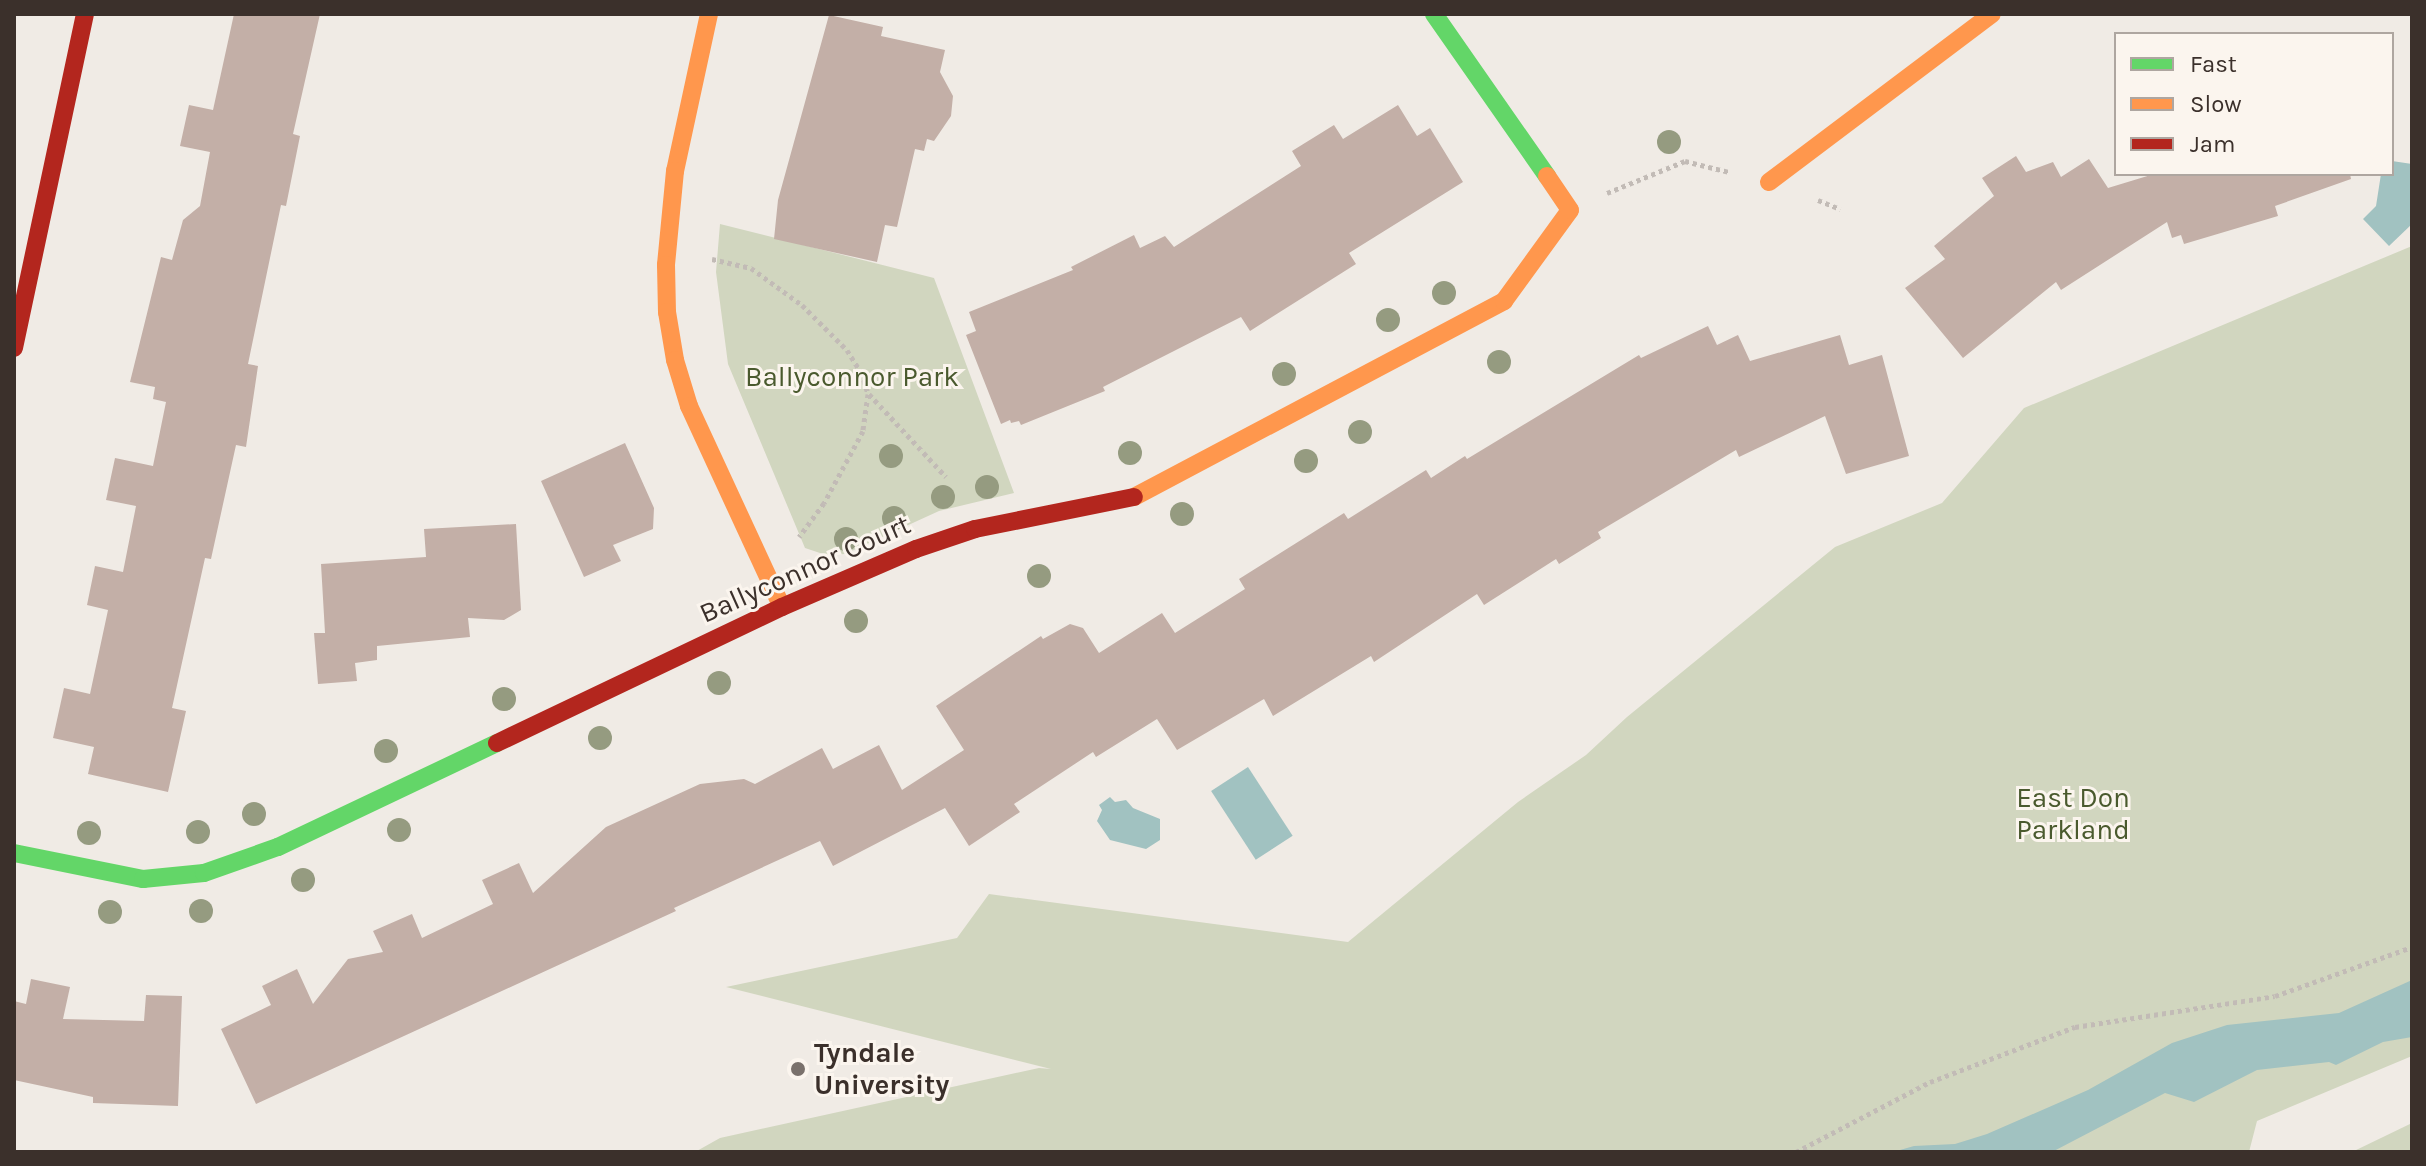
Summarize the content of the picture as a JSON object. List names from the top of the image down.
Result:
{
  "streets": {
    "street": ["Ballyconnor Court"]
  },
  "parks": ["Ballyconnor Park", "East Don Parkland"],
  "places": ["Tyndale University"],
  "legend": ["Fast", "Slow", "Jam"]
}
